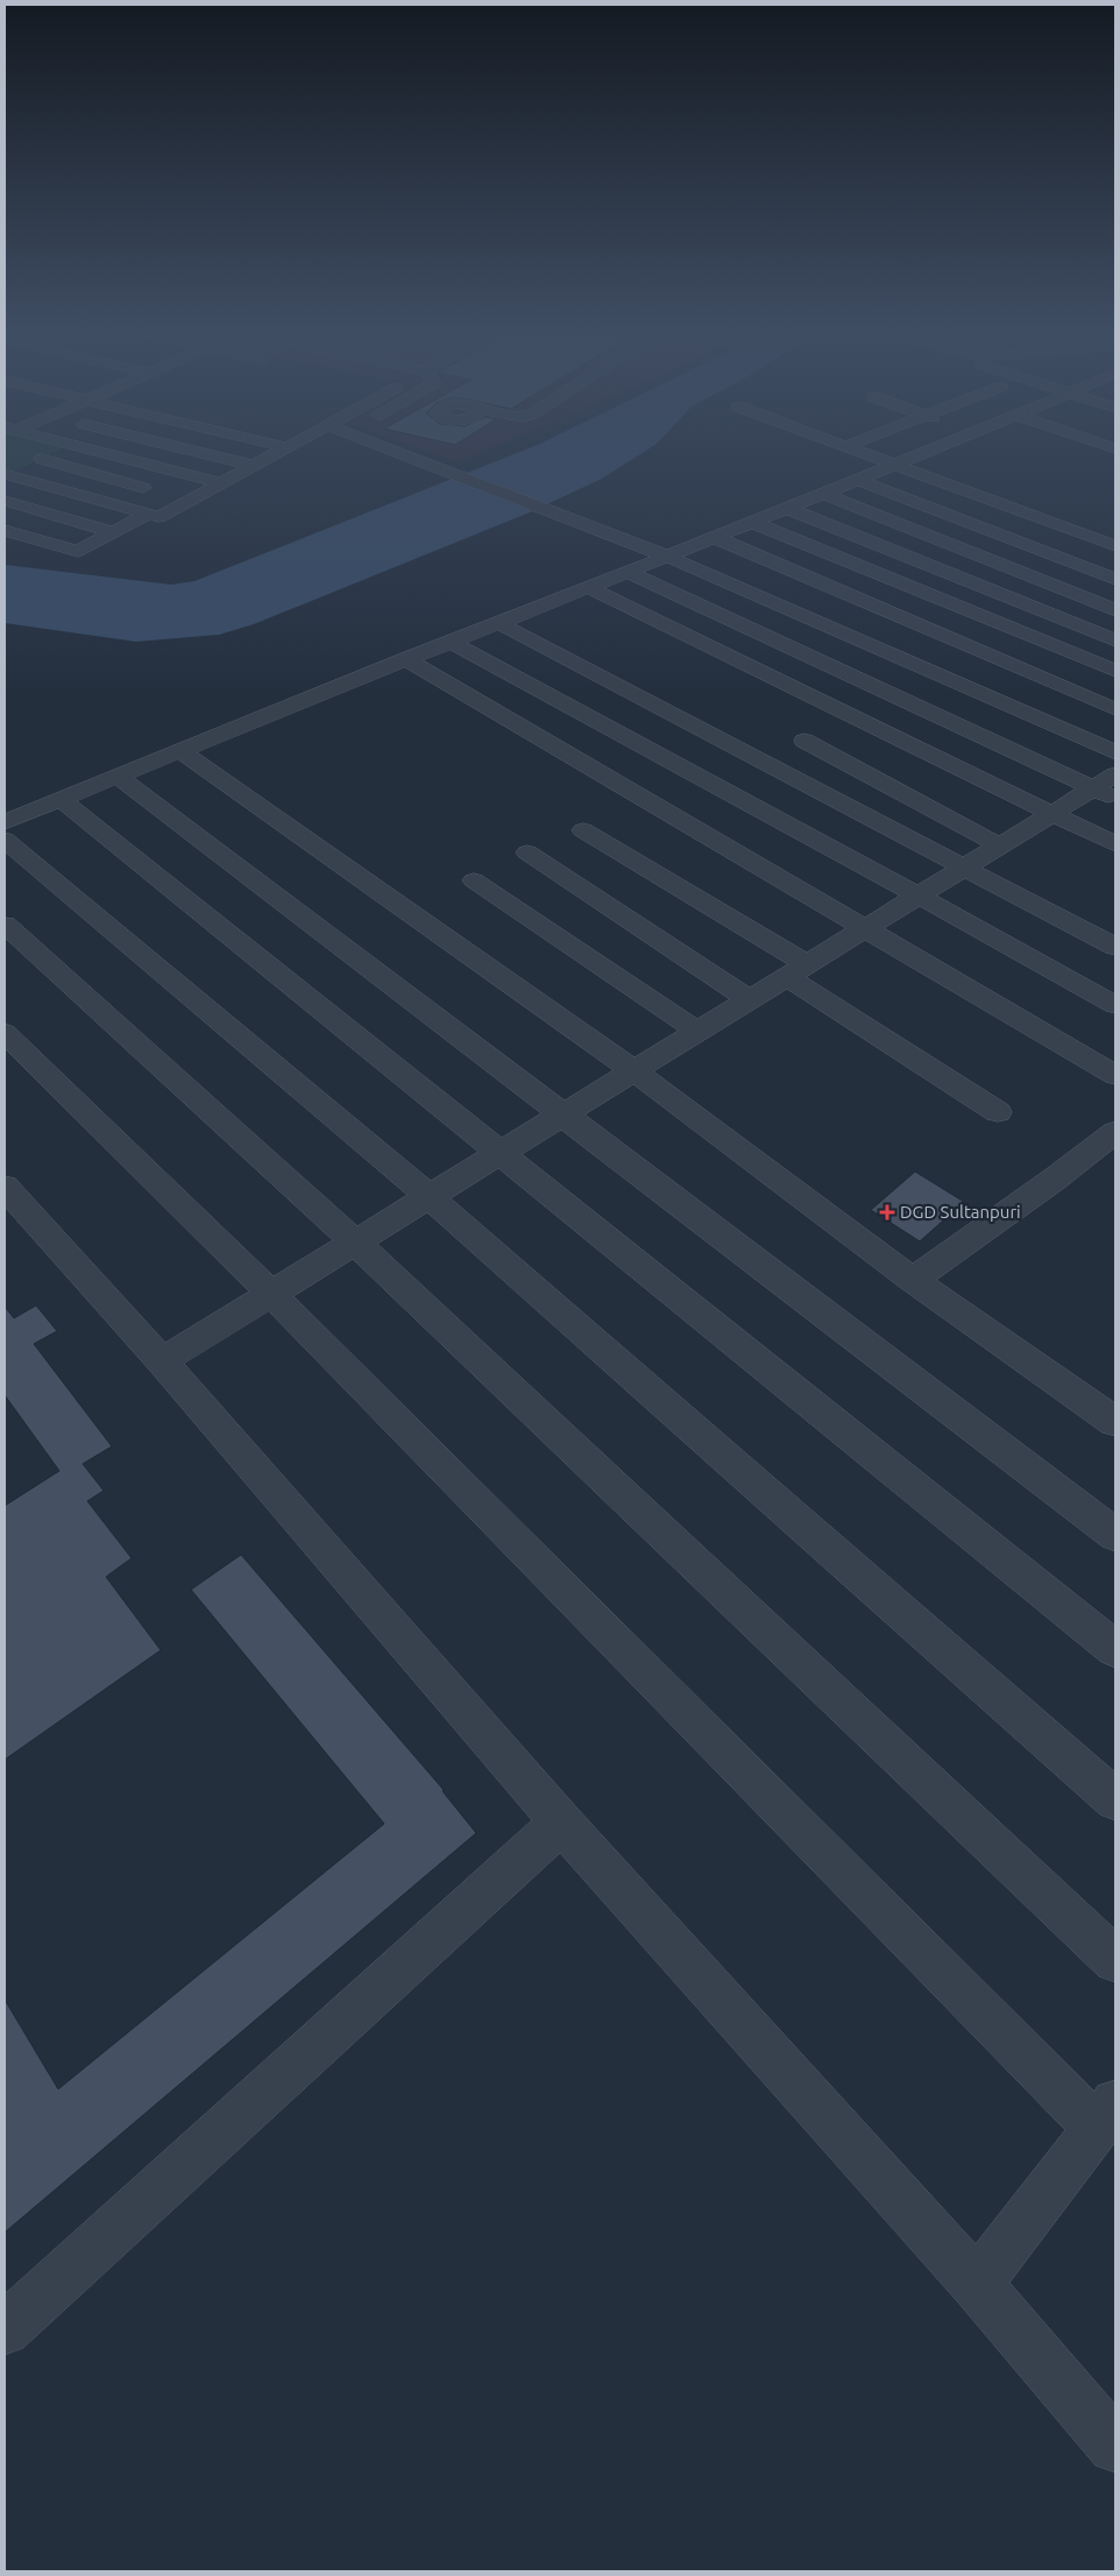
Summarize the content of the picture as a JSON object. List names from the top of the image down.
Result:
{
  "places": {
    "health": ["DGD Sultanpuri"]
  }
}
